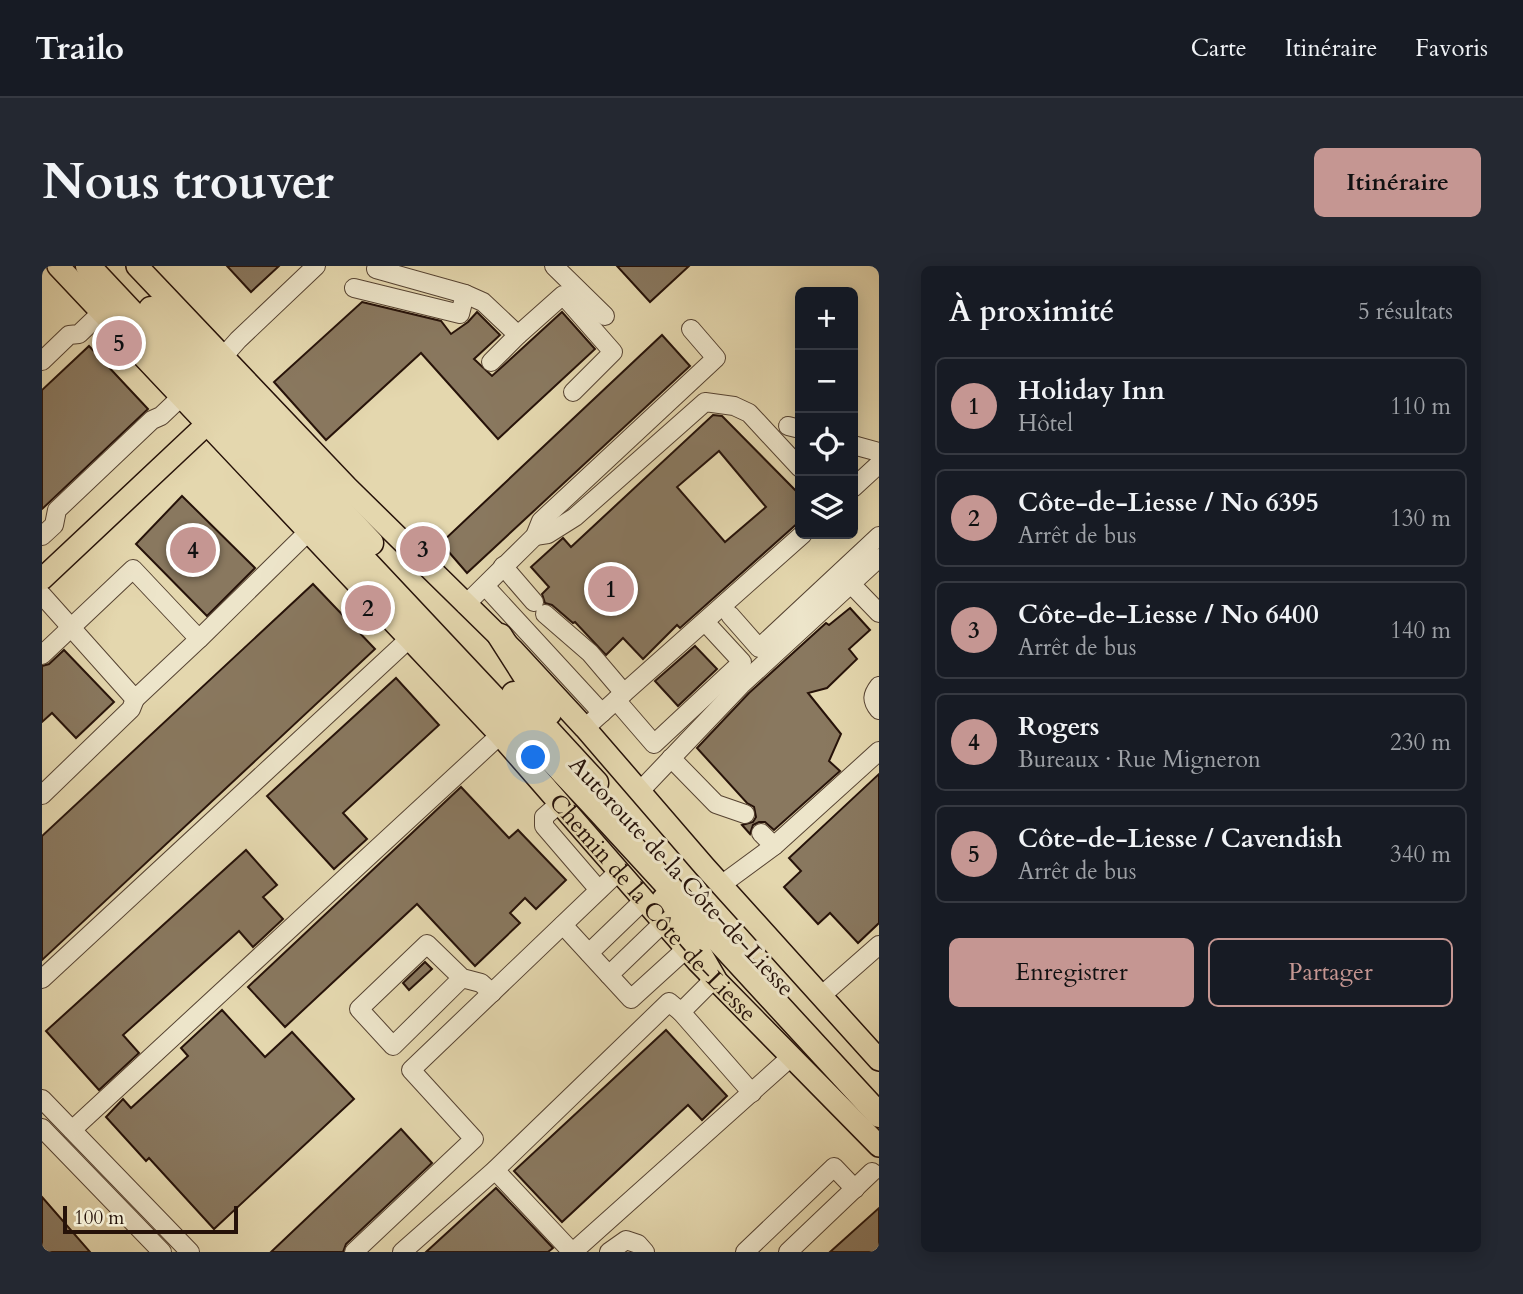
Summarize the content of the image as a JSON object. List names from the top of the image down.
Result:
{
  "streets": {
    "highway": ["Autoroute de la Côte-de-Liesse"],
    "main road": ["Chemin de la Côte-de-Liesse"]
  },
  "crossings": [
    ["Autoroute de la Côte-de-Liesse", "Chemin de la Côte-de-Liesse"]
  ],
  "scale_bar": "100 m",
  "page": {
    "header": "Trailo",
    "nav": ["Carte", "Itinéraire", "Favoris"],
    "buttons": [
      "Itinéraire",
      ["Enregistrer", "Partager"]
    ],
    "title": "Nous trouver",
    "heading": ["À proximité", "5 résultats"],
    "map_buttons": ["+", "−"],
    "pins": [
      "5",
      "3",
      "4",
      "1",
      "2"
    ],
    "list": [
      {
        "mark": "1",
        "name": "Holiday Inn",
        "note": "Hôtel",
        "value": "110 m"
      },
      {
        "mark": "2",
        "name": "Côte-de-Liesse / No 6395",
        "note": "Arrêt de bus",
        "value": "130 m"
      },
      {
        "mark": "3",
        "name": "Côte-de-Liesse / No 6400",
        "note": "Arrêt de bus",
        "value": "140 m"
      },
      {
        "mark": "4",
        "name": "Rogers",
        "note": "Bureaux · Rue Migneron",
        "value": "230 m"
      },
      {
        "mark": "5",
        "name": "Côte-de-Liesse / Cavendish",
        "note": "Arrêt de bus",
        "value": "340 m"
      }
    ],
    "scale": "100 m"
  }
}
